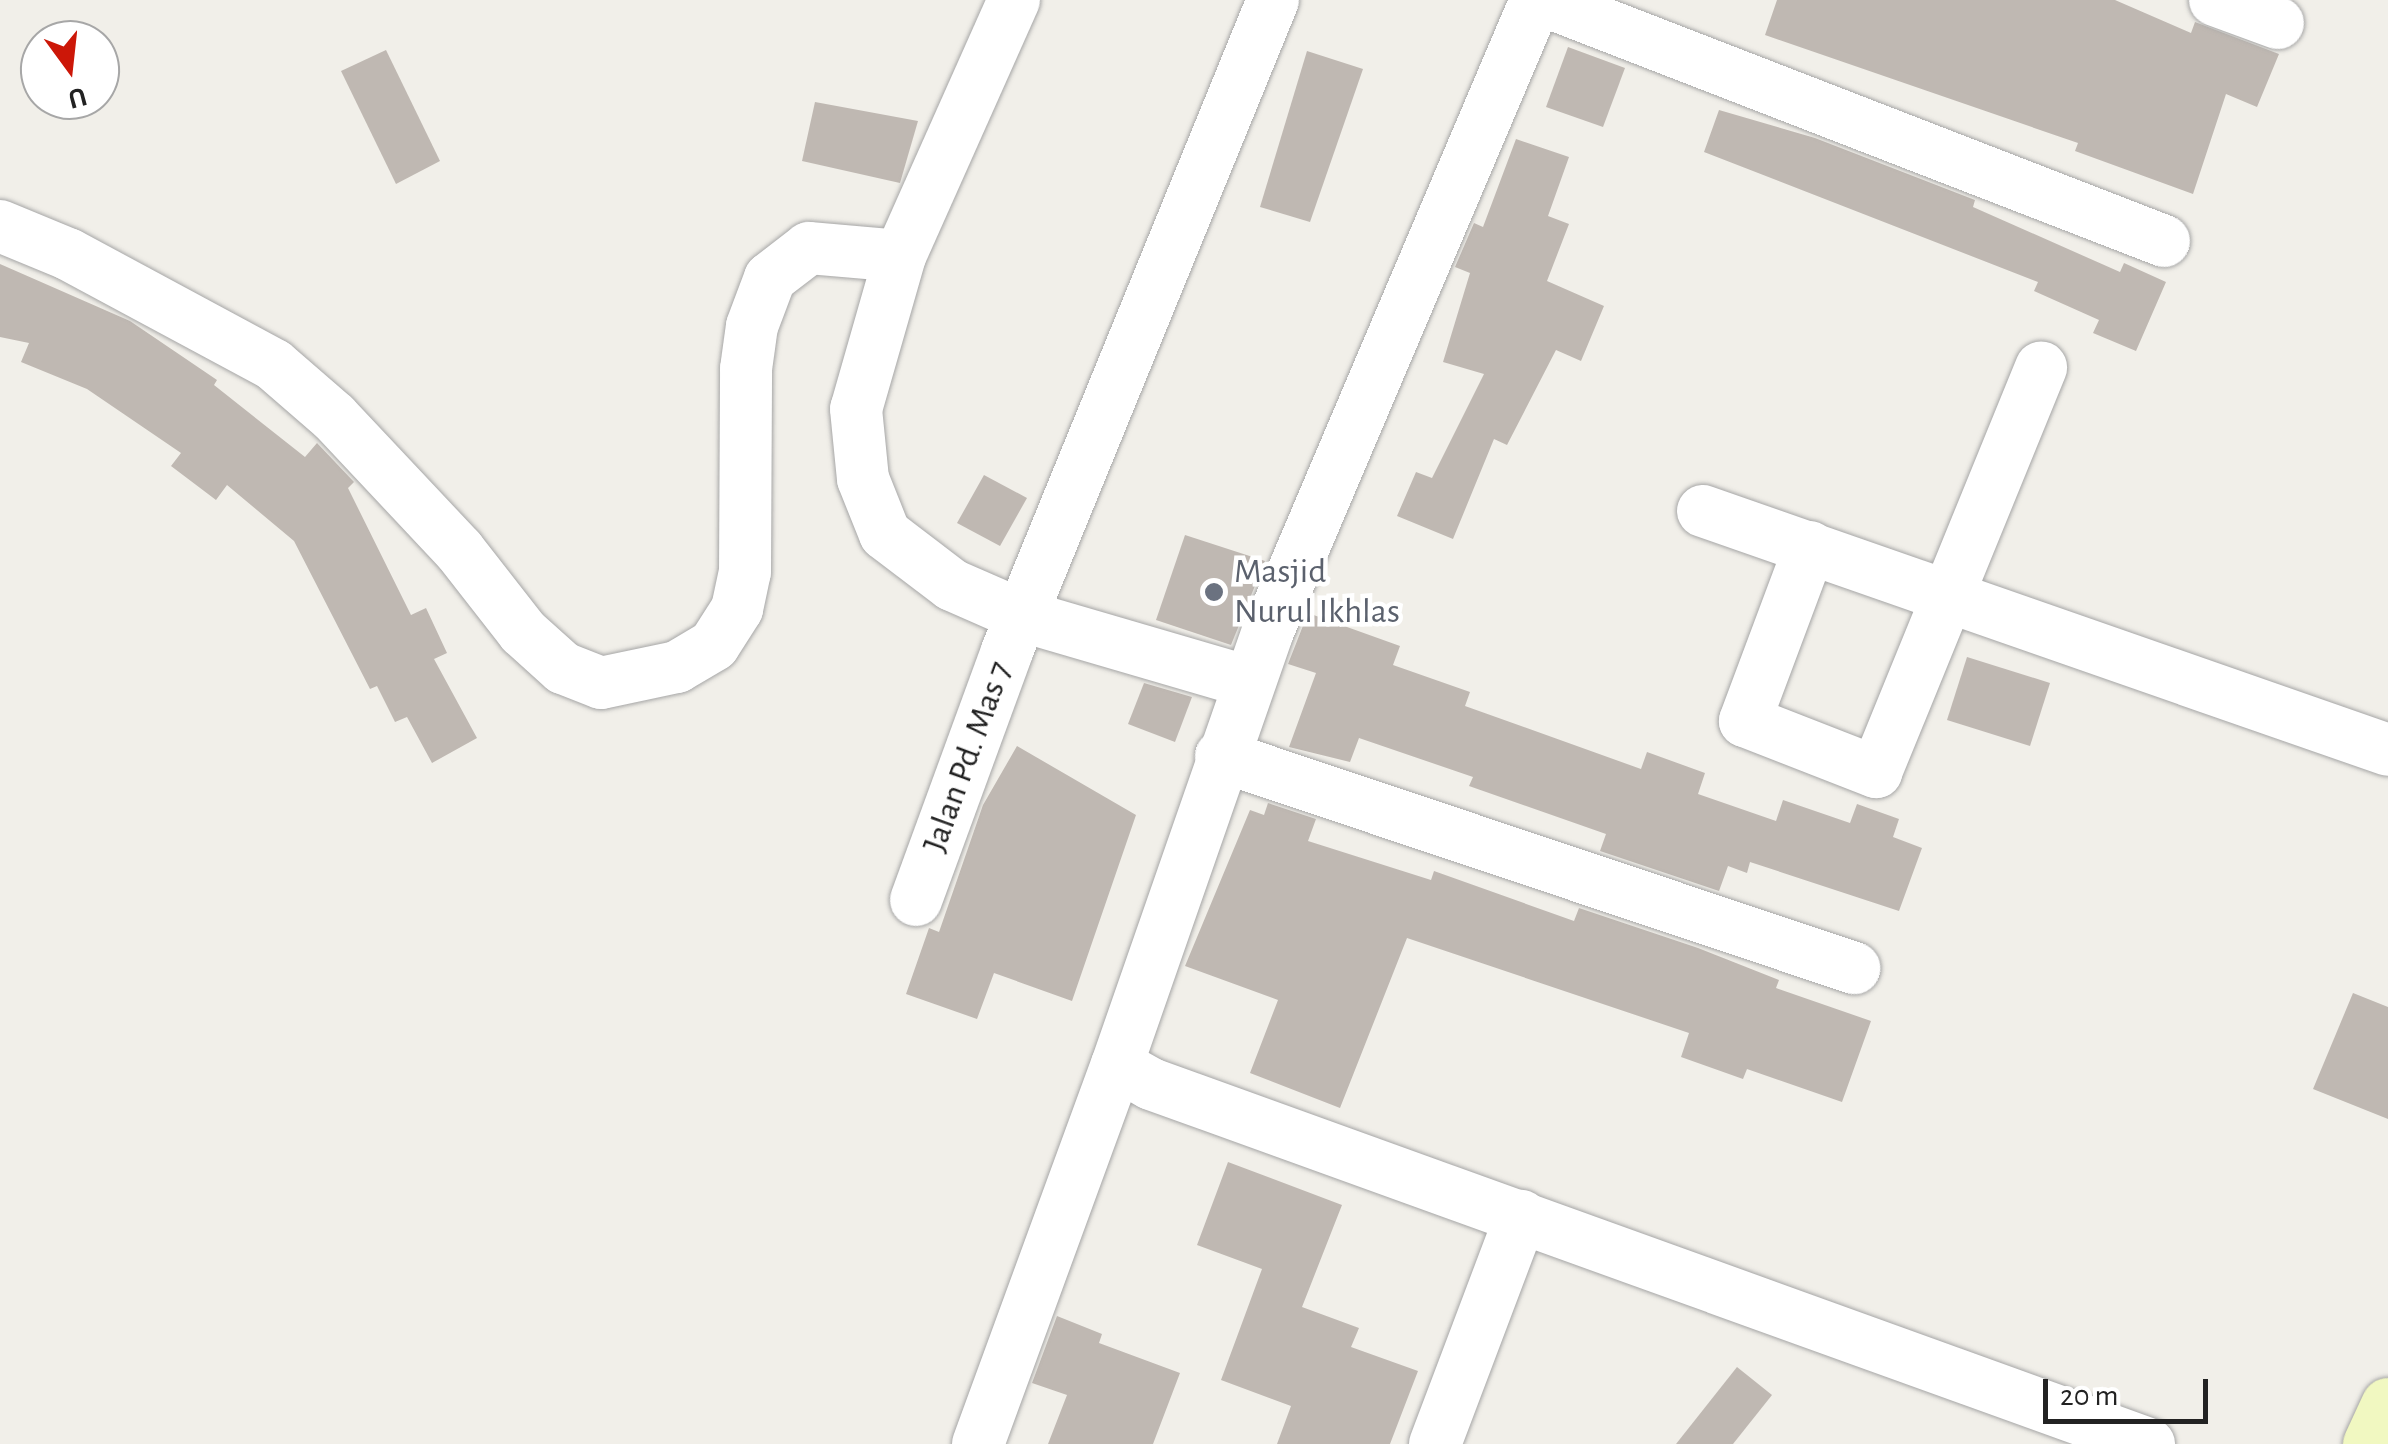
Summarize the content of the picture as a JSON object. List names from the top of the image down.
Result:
{
  "streets": {
    "street": ["Jalan Pd. Mas 7"]
  },
  "places": ["Masjid Nurul Ikhlas"],
  "scale_bar": "20 m",
  "north": "bottom"
}
